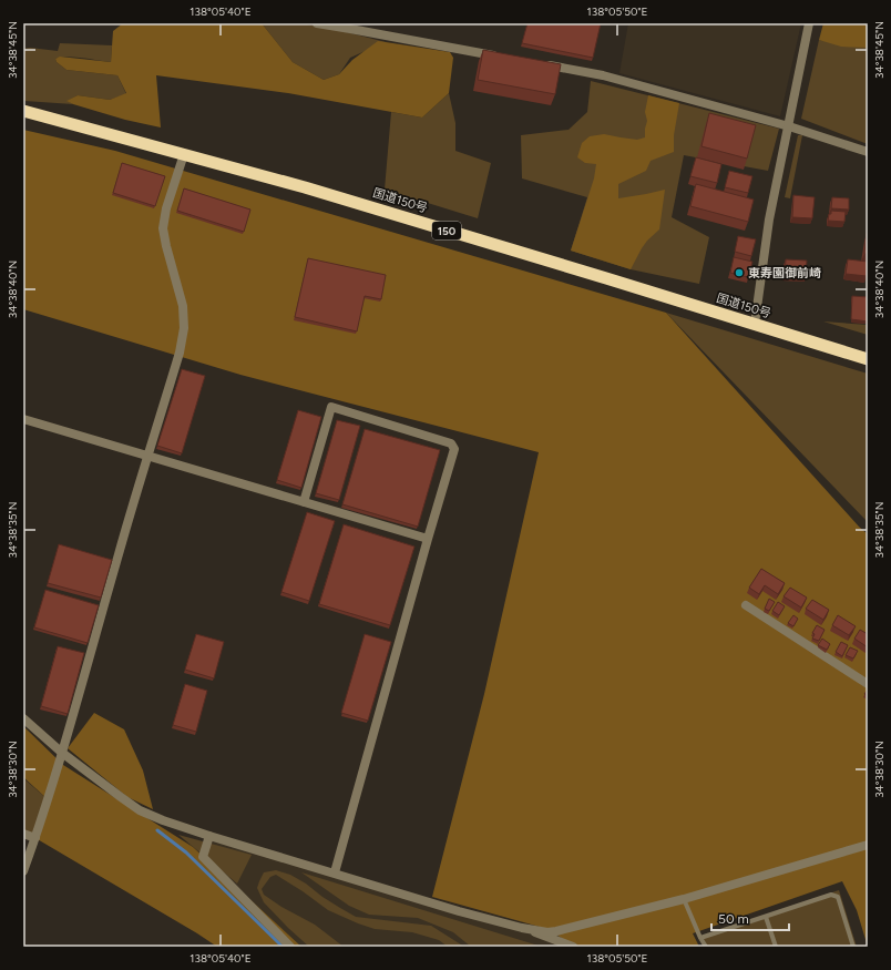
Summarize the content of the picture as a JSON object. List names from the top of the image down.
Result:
{
  "streets": {
    "highway": ["国道150号", "150"]
  },
  "places": ["東寿園御前崎"],
  "scale_bar": "50 m",
  "coordinates": [
    "138°05'40\"E",
    "138°05'50\"E",
    "34°38'45\"N",
    "34°38'40\"N",
    "34°38'35\"N",
    "34°38'30\"N"
  ]
}
